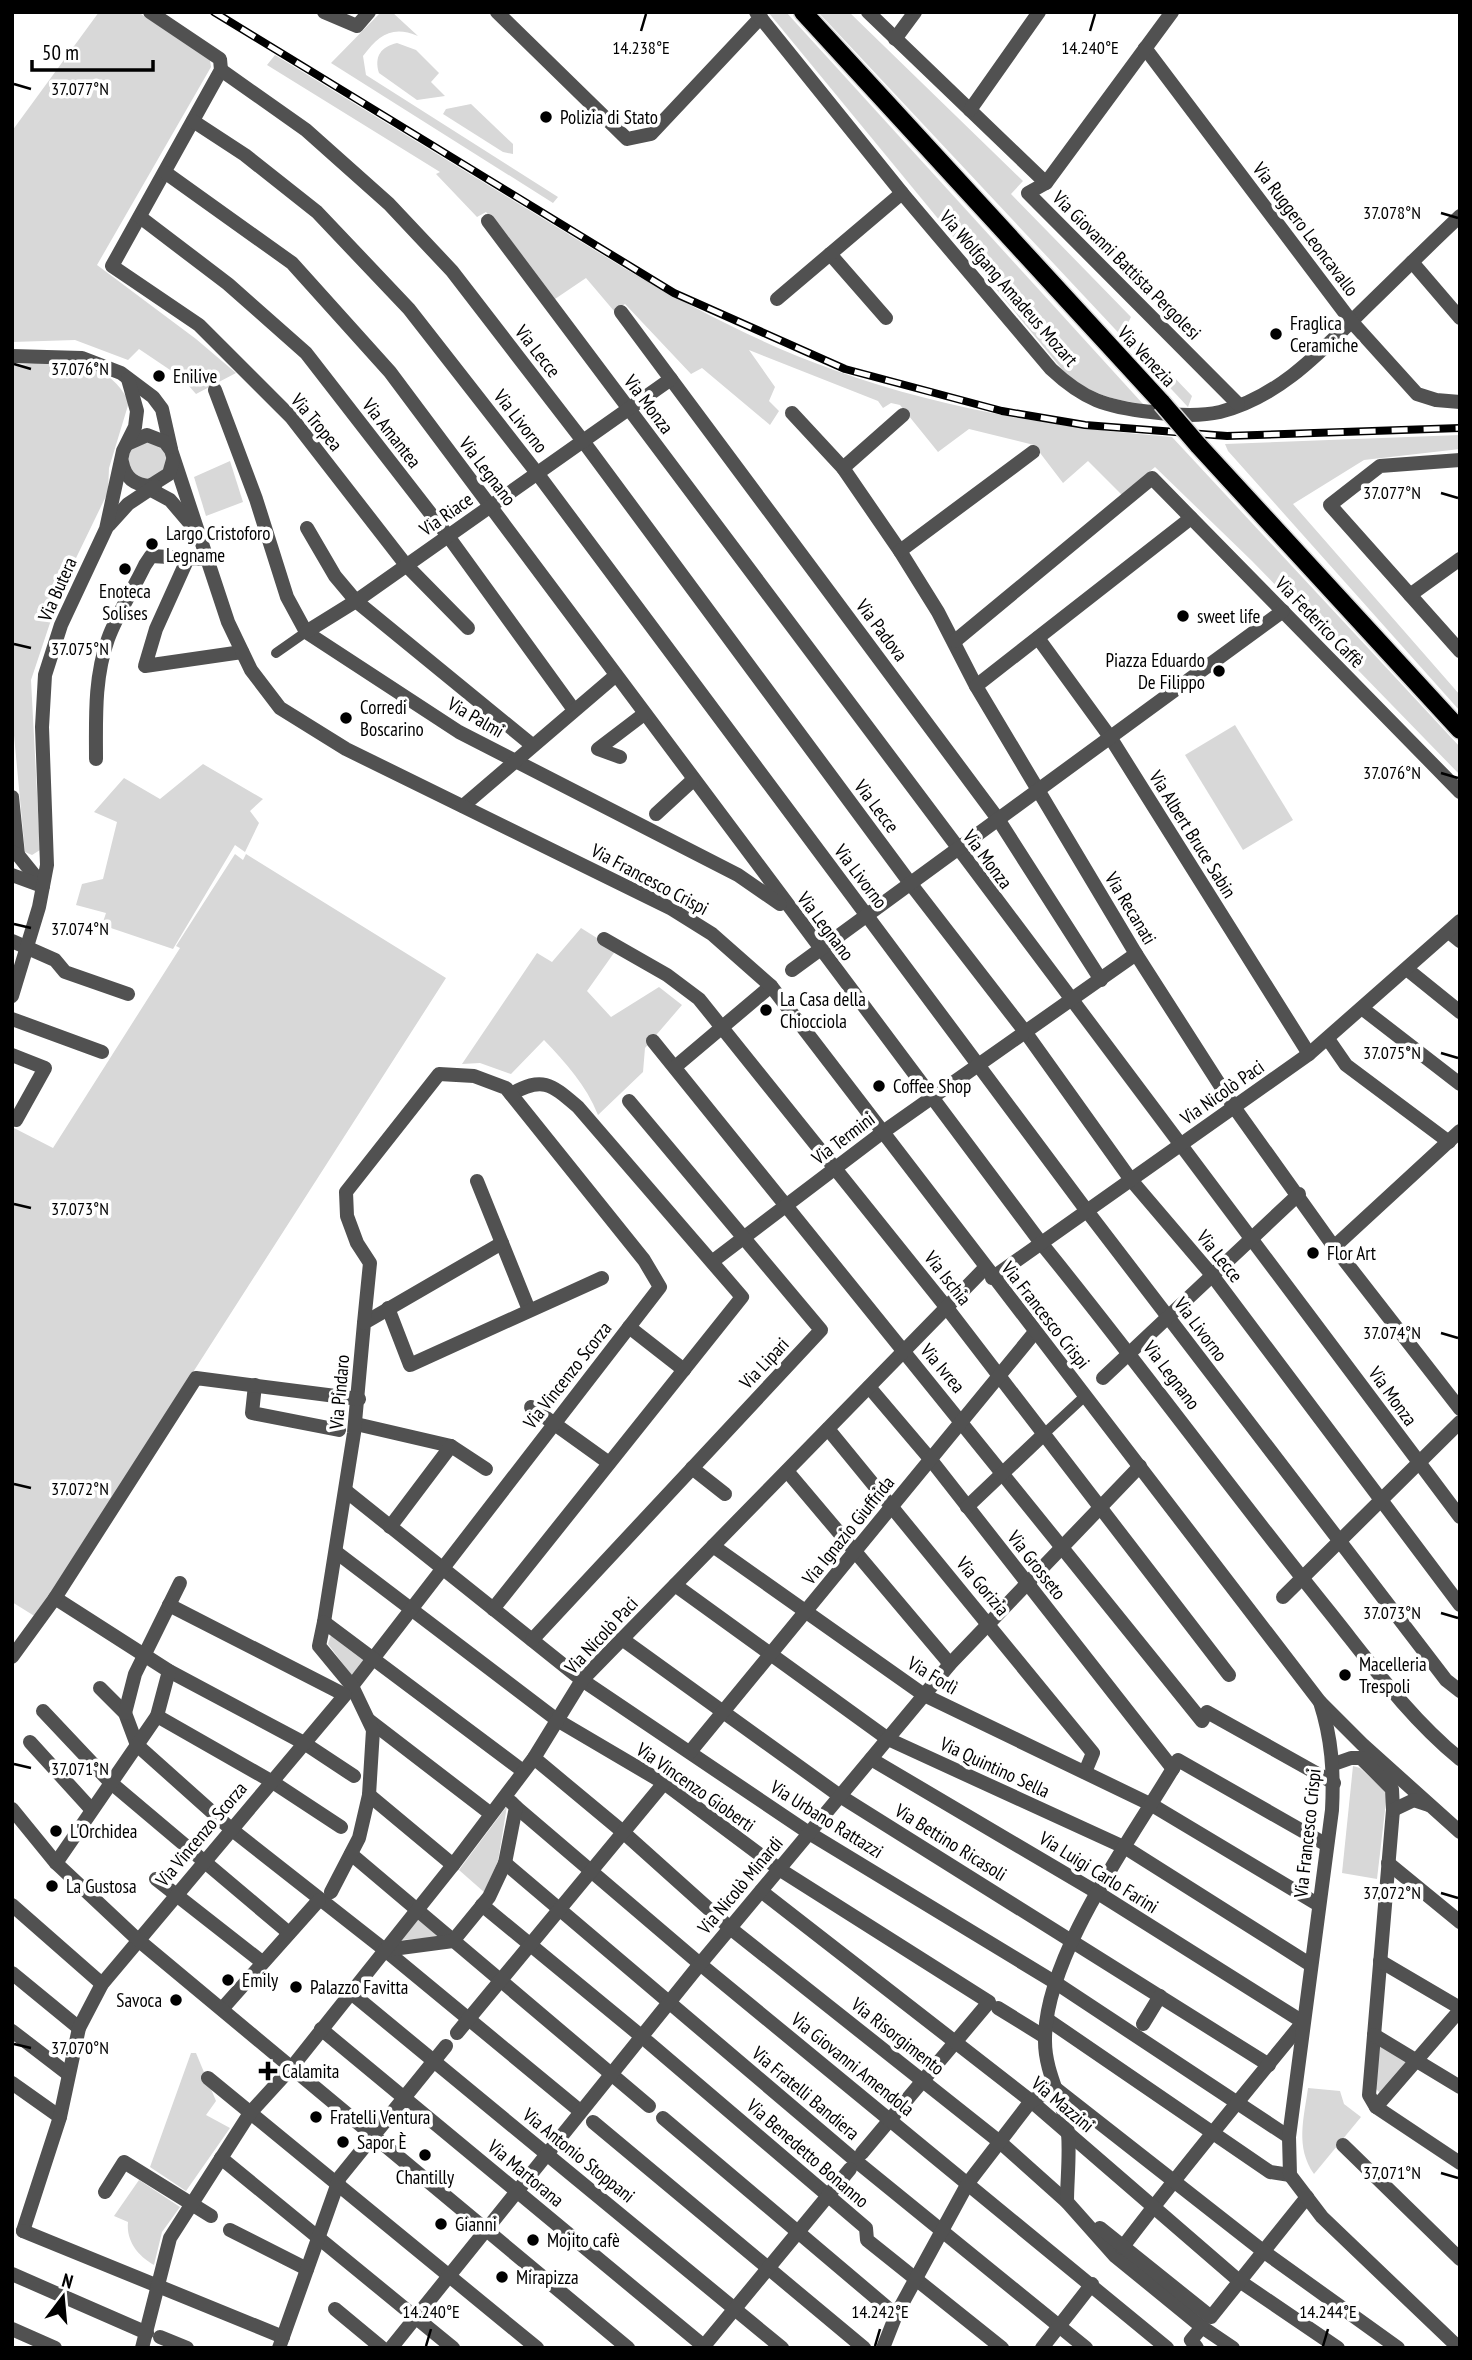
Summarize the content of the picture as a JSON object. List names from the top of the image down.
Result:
{
  "streets": {
    "main road": ["Via Venezia"],
    "street": [
      "Via Ruggero Leoncavallo",
      "Via Giovanni Battista Pergolesi",
      "Via Wolfgang Amadeus Mozart",
      "Via Lecce",
      "Via Monza",
      "Via Livorno",
      "Via Tropea",
      "Via Amantea",
      "Via Legnano",
      "Via Riace",
      "Via Butera",
      "Via Federico Caffè",
      "Via Padova",
      "Via Palmi",
      "Via Albert Bruce Sabin",
      "Via Francesco Crispi",
      "Via Recanati",
      "Via Nicolò Paci",
      "Via Termini",
      "Via Ischia",
      "Via Lipari",
      "Via Ivrea",
      "Via Vincenzo Scorza",
      "Via Pindaro",
      "Via Ignazio Giuffrida",
      "Via Grosseto",
      "Via Gorizia",
      "Via Forlì",
      "Via Quintino Sella",
      "Via Vincenzo Gioberti",
      "Via Urbano Rattazzi",
      "Via Bettino Ricasoli",
      "Via Luigi Carlo Farini",
      "Via Nicolò Minardi",
      "Via Risorgimento",
      "Via Giovanni Amendola",
      "Via Fratelli Bandiera",
      "Via Mazzini",
      "Via Benedetto Bonanno",
      "Via Antonio Stoppani",
      "Via Martorana"
    ]
  },
  "crossings": [
    ["Via Ruggero Leoncavallo", "Via Wolfgang Amadeus Mozart"],
    ["Via Giovanni Battista Pergolesi", "Via Wolfgang Amadeus Mozart"],
    ["Via Lecce", "Via Riace"],
    ["Via Lecce", "Via Nicolò Paci"],
    ["Via Lecce", "Via Termini"],
    ["Via Monza", "Via Riace"],
    ["Via Monza", "Via Nicolò Paci"],
    ["Via Monza", "Via Termini"],
    ["Via Livorno", "Via Riace"],
    ["Via Livorno", "Via Nicolò Paci"],
    ["Via Livorno", "Via Termini"],
    ["Via Tropea", "Via Amantea"],
    ["Via Tropea", "Via Riace"],
    ["Via Amantea", "Via Riace"],
    ["Via Legnano", "Via Riace"],
    ["Via Legnano", "Via Palmi"],
    ["Via Legnano", "Via Nicolò Paci"],
    ["Via Legnano", "Via Termini"],
    ["Via Riace", "Via Padova"],
    ["Via Riace", "Via Palmi"],
    ["Via Federico Caffè", "Via Recanati"],
    ["Via Padova", "Via Termini"],
    ["Via Albert Bruce Sabin", "Via Nicolò Paci"],
    ["Via Francesco Crispi", "Via Nicolò Paci"],
    ["Via Francesco Crispi", "Via Termini"],
    ["Via Francesco Crispi", "Via Ivrea"],
    ["Via Francesco Crispi", "Via Ignazio Giuffrida"],
    ["Via Francesco Crispi", "Via Forlì"],
    ["Via Francesco Crispi", "Via Quintino Sella"],
    ["Via Francesco Crispi", "Via Urbano Rattazzi"],
    ["Via Francesco Crispi", "Via Luigi Carlo Farini"],
    ["Via Francesco Crispi", "Via Nicolò Minardi"],
    ["Via Recanati", "Via Nicolò Paci"],
    ["Via Recanati", "Via Termini"],
    ["Via Nicolò Paci", "Via Ischia"],
    ["Via Nicolò Paci", "Via Ivrea"],
    ["Via Nicolò Paci", "Via Grosseto"],
    ["Via Nicolò Paci", "Via Gorizia"],
    ["Via Nicolò Paci", "Via Forlì"],
    ["Via Nicolò Paci", "Via Quintino Sella"],
    ["Via Nicolò Paci", "Via Vincenzo Gioberti"],
    ["Via Nicolò Paci", "Via Urbano Rattazzi"],
    ["Via Nicolò Paci", "Via Bettino Ricasoli"],
    ["Via Nicolò Paci", "Via Risorgimento"],
    ["Via Nicolò Paci", "Via Giovanni Amendola"],
    ["Via Nicolò Paci", "Via Antonio Stoppani"],
    ["Via Nicolò Paci", "Via Martorana"],
    ["Via Termini", "Via Ischia"],
    ["Via Termini", "Via Lipari"],
    ["Via Termini", "Via Ivrea"],
    ["Via Ischia", "Via Ignazio Giuffrida"],
    ["Via Ischia", "Via Nicolò Minardi"],
    ["Via Lipari", "Via Urbano Rattazzi"],
    ["Via Ivrea", "Via Ignazio Giuffrida"],
    ["Via Ivrea", "Via Nicolò Minardi"],
    ["Via Vincenzo Scorza", "Via Pindaro"],
    ["Via Vincenzo Scorza", "Via Vincenzo Gioberti"],
    ["Via Vincenzo Scorza", "Via Urbano Rattazzi"],
    ["Via Pindaro", "Via Vincenzo Gioberti"],
    ["Via Pindaro", "Via Urbano Rattazzi"],
    ["Via Ignazio Giuffrida", "Via Grosseto"],
    ["Via Ignazio Giuffrida", "Via Gorizia"],
    ["Via Ignazio Giuffrida", "Via Forlì"],
    ["Via Ignazio Giuffrida", "Via Quintino Sella"],
    ["Via Ignazio Giuffrida", "Via Urbano Rattazzi"],
    ["Via Ignazio Giuffrida", "Via Bettino Ricasoli"],
    ["Via Grosseto", "Via Nicolò Minardi"],
    ["Via Gorizia", "Via Forlì"],
    ["Via Gorizia", "Via Nicolò Minardi"],
    ["Via Forlì", "Via Nicolò Minardi"],
    ["Via Quintino Sella", "Via Nicolò Minardi"],
    ["Via Vincenzo Gioberti", "Via Nicolò Minardi"],
    ["Via Urbano Rattazzi", "Via Nicolò Minardi"],
    ["Via Bettino Ricasoli", "Via Nicolò Minardi"],
    ["Via Luigi Carlo Farini", "Via Nicolò Minardi"],
    ["Via Nicolò Minardi", "Via Risorgimento"],
    ["Via Nicolò Minardi", "Via Giovanni Amendola"],
    ["Via Nicolò Minardi", "Via Fratelli Bandiera"],
    ["Via Nicolò Minardi", "Via Mazzini"],
    ["Via Nicolò Minardi", "Via Benedetto Bonanno"],
    ["Via Nicolò Minardi", "Via Antonio Stoppani"],
    ["Via Nicolò Minardi", "Via Martorana"]
  ],
  "places": {
    "other": [
      "Polizia di Stato",
      "Fraglica Ceramiche",
      "Enilive",
      "Largo Cristoforo Legname",
      "Enoteca Solises",
      "sweet life",
      "Piazza Eduardo De Filippo",
      "Corredi Boscarino",
      "La Casa della Chiocciola",
      "Coffee Shop",
      "Flor Art",
      "Macelleria Trespoli",
      "L'Orchidea",
      "La Gustosa",
      "Emily",
      "Palazzo Favitta",
      "Savoca",
      "Fratelli Ventura",
      "Sapor È",
      "Chantilly",
      "Gianni",
      "Mojito cafè",
      "Mirapizza"
    ],
    "health": ["Calamita"]
  },
  "scale_bar": "50 m",
  "north": "top",
  "coordinates": [
    "14.238°E",
    "14.240°E",
    "37.077°N",
    "37.078°N",
    "37.076°N",
    "37.075°N",
    "37.074°N",
    "37.073°N",
    "37.072°N",
    "37.071°N",
    "37.070°N",
    "14.242°E",
    "14.244°E"
  ]
}
